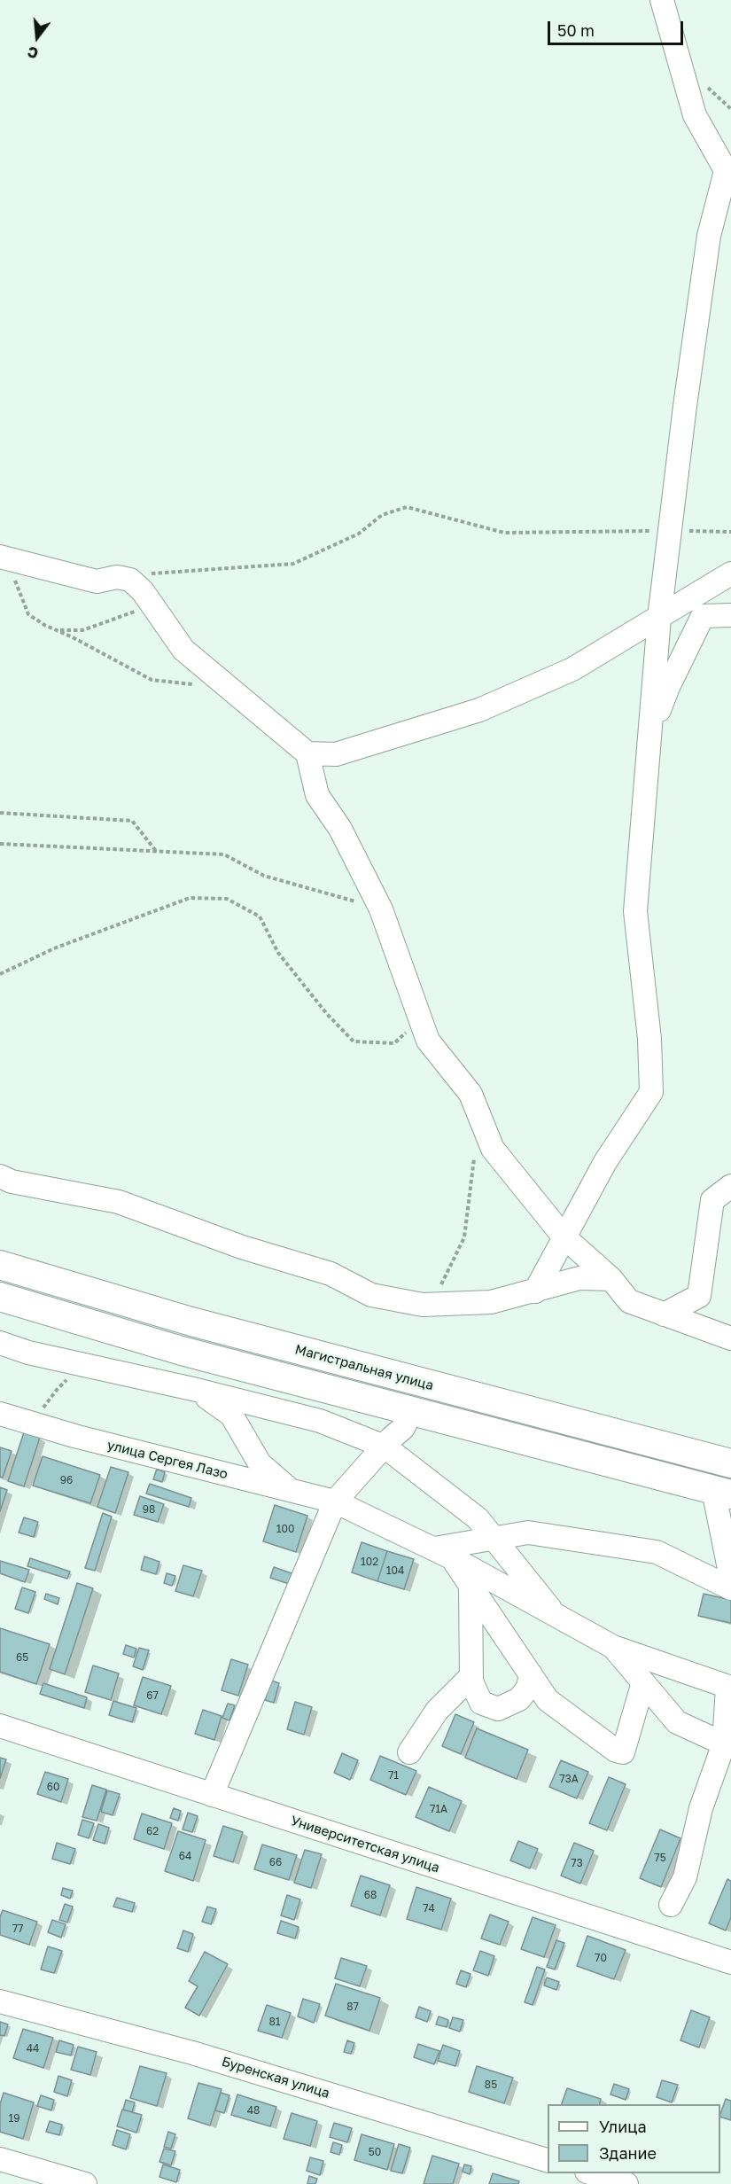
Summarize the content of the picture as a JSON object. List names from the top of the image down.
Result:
{
  "streets": {
    "main road": ["Магистральная улица"],
    "street": ["улица Сергея Лазо", "Университетская улица", "Буренская улица"]
  },
  "house_numbers": [
    "96",
    "98",
    "100",
    "102",
    "104",
    "65",
    "67",
    "71",
    "73А",
    "60",
    "71А",
    "62",
    "64",
    "75",
    "66",
    "73",
    "68",
    "74",
    "77",
    "70",
    "87",
    "81",
    "44",
    "85",
    "48",
    "19",
    "50"
  ],
  "legend": ["Улица", "Здание"],
  "scale_bar": "50 m",
  "north": "bottom"
}
